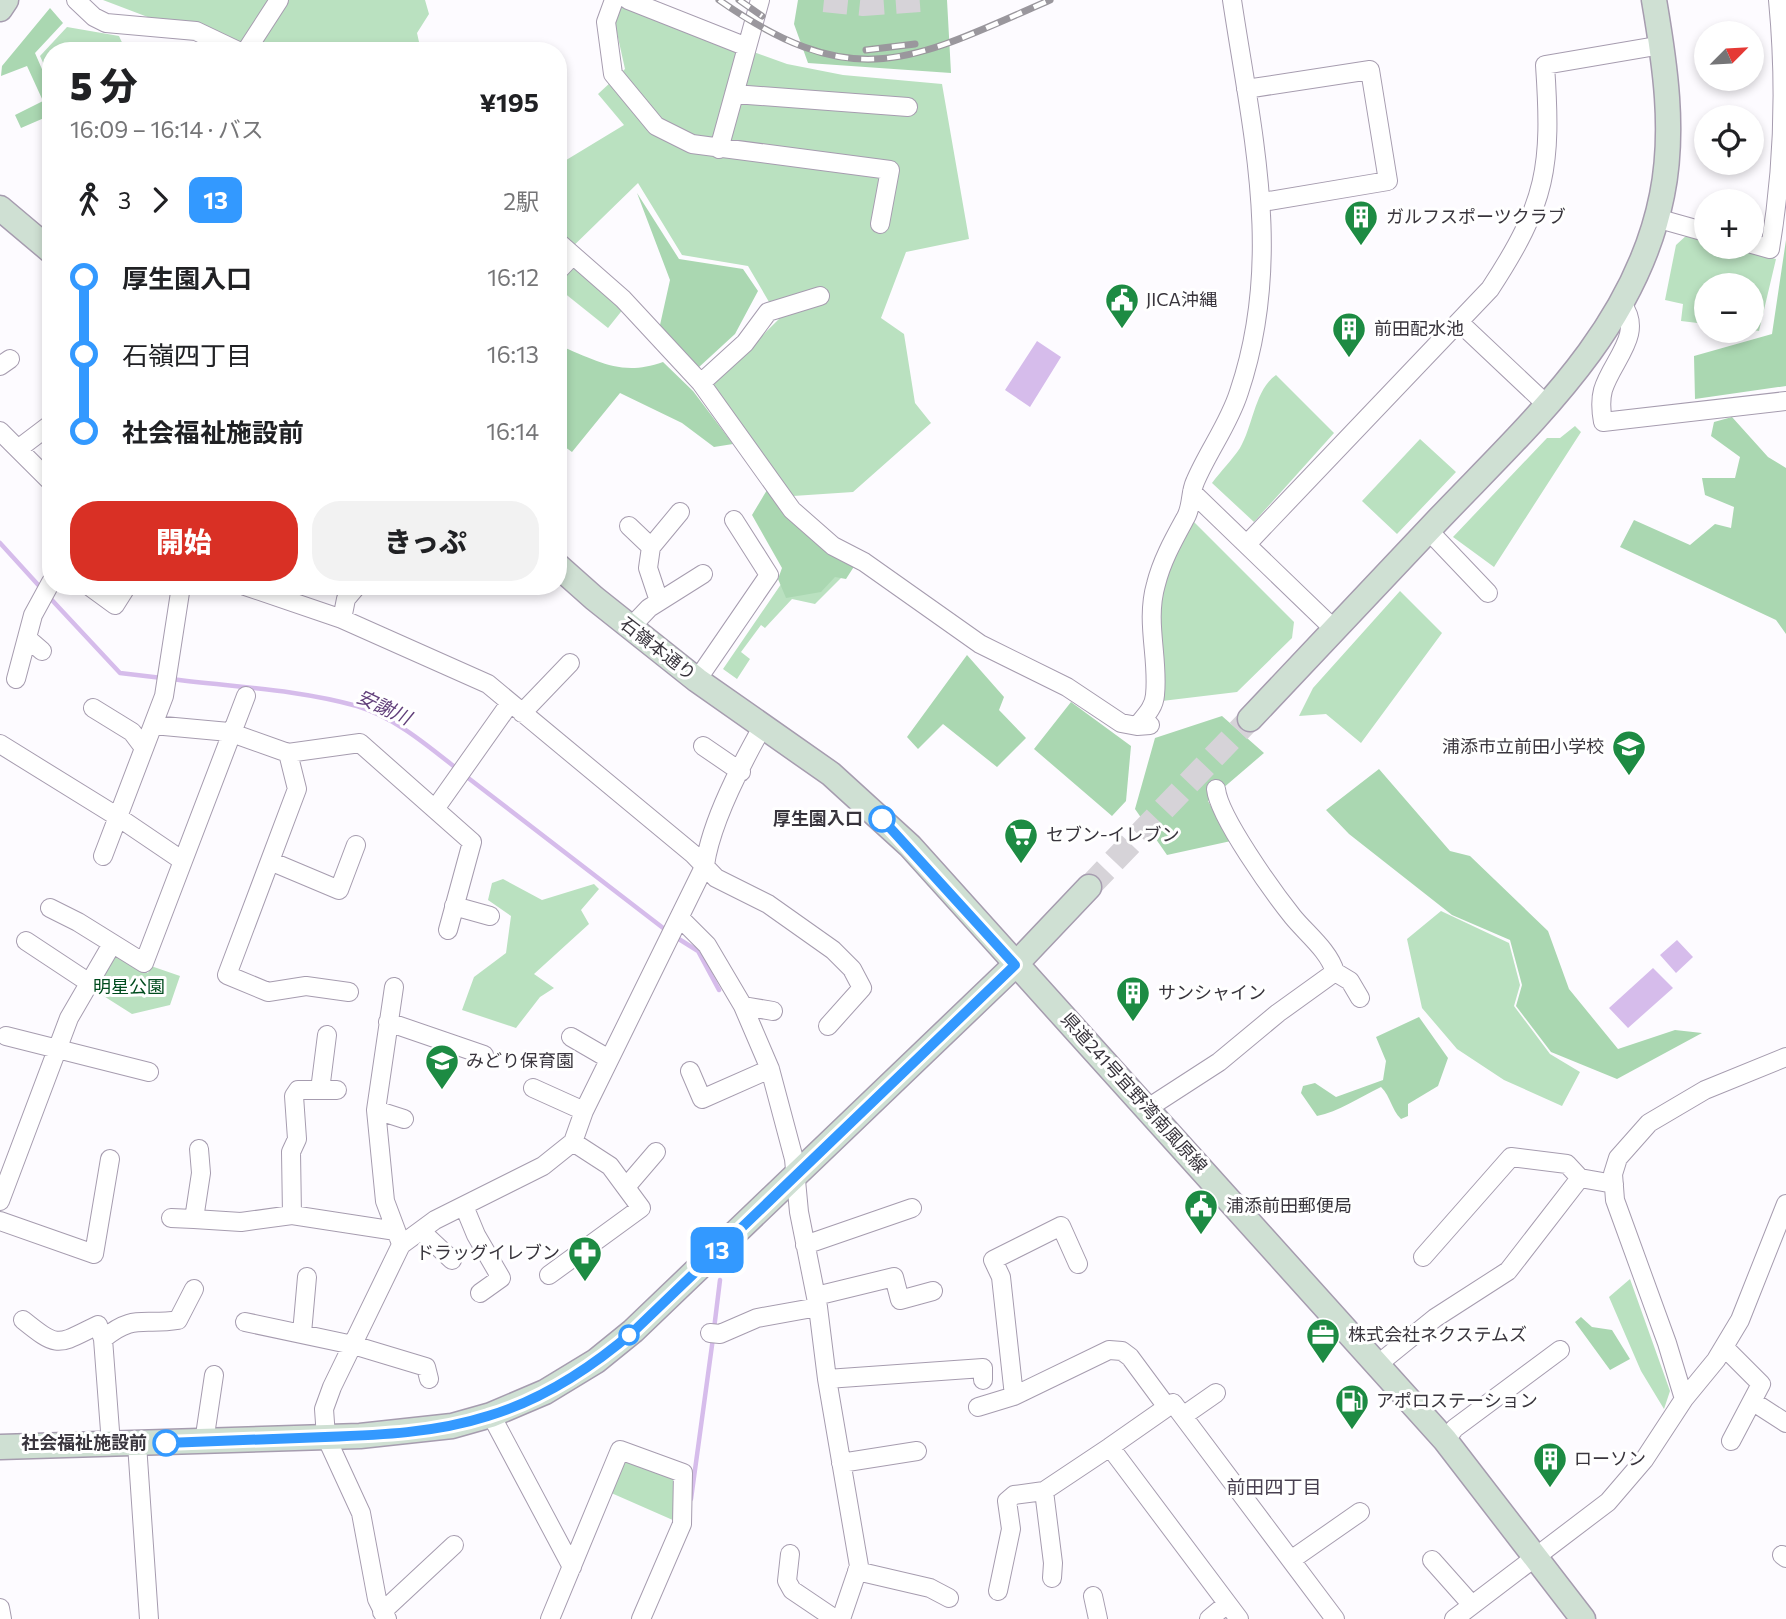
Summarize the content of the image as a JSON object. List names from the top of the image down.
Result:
{
  "streets": {
    "street": ["石嶺本通り", "県道241号宜野湾南風原線"]
  },
  "crossings": [
    ["石嶺本通り", "県道241号宜野湾南風原線"]
  ],
  "districts": ["前田四丁目"],
  "water": ["安謝川"],
  "parks": ["明星公園"],
  "places": {
    "building": [
      "ガルフスポーツクラブ",
      "前田配水池",
      "サンシャイン",
      "ローソン"
    ],
    "public building": ["JICA沖縄", "浦添前田郵便局"],
    "school or university": ["浦添市立前田小学校", "みどり保育園"],
    "other": ["厚生園入口", "社会福祉施設前"],
    "supermarket": ["セブン-イレブン"],
    "pharmacy": ["ドラッグイレブン"],
    "office": ["株式会社ネクステムズ"],
    "fuel station": ["アポロステーション"]
  },
  "lines": ["bus line 13"],
  "north": "top right",
  "page": {
    "on_map": "13",
    "map_buttons": ["+", "−"],
    "heading": ["5 分", "16:09 – 16:14 · バス", "¥195"],
    "legs": ["3", "13", "2駅"],
    "list": [
      {
        "name": "厚生園入口",
        "value": "16:12"
      },
      {
        "name": "石嶺四丁目",
        "value": "16:13"
      },
      {
        "name": "社会福祉施設前",
        "value": "16:14"
      }
    ],
    "buttons": ["開始", "きっぷ"]
  }
}
